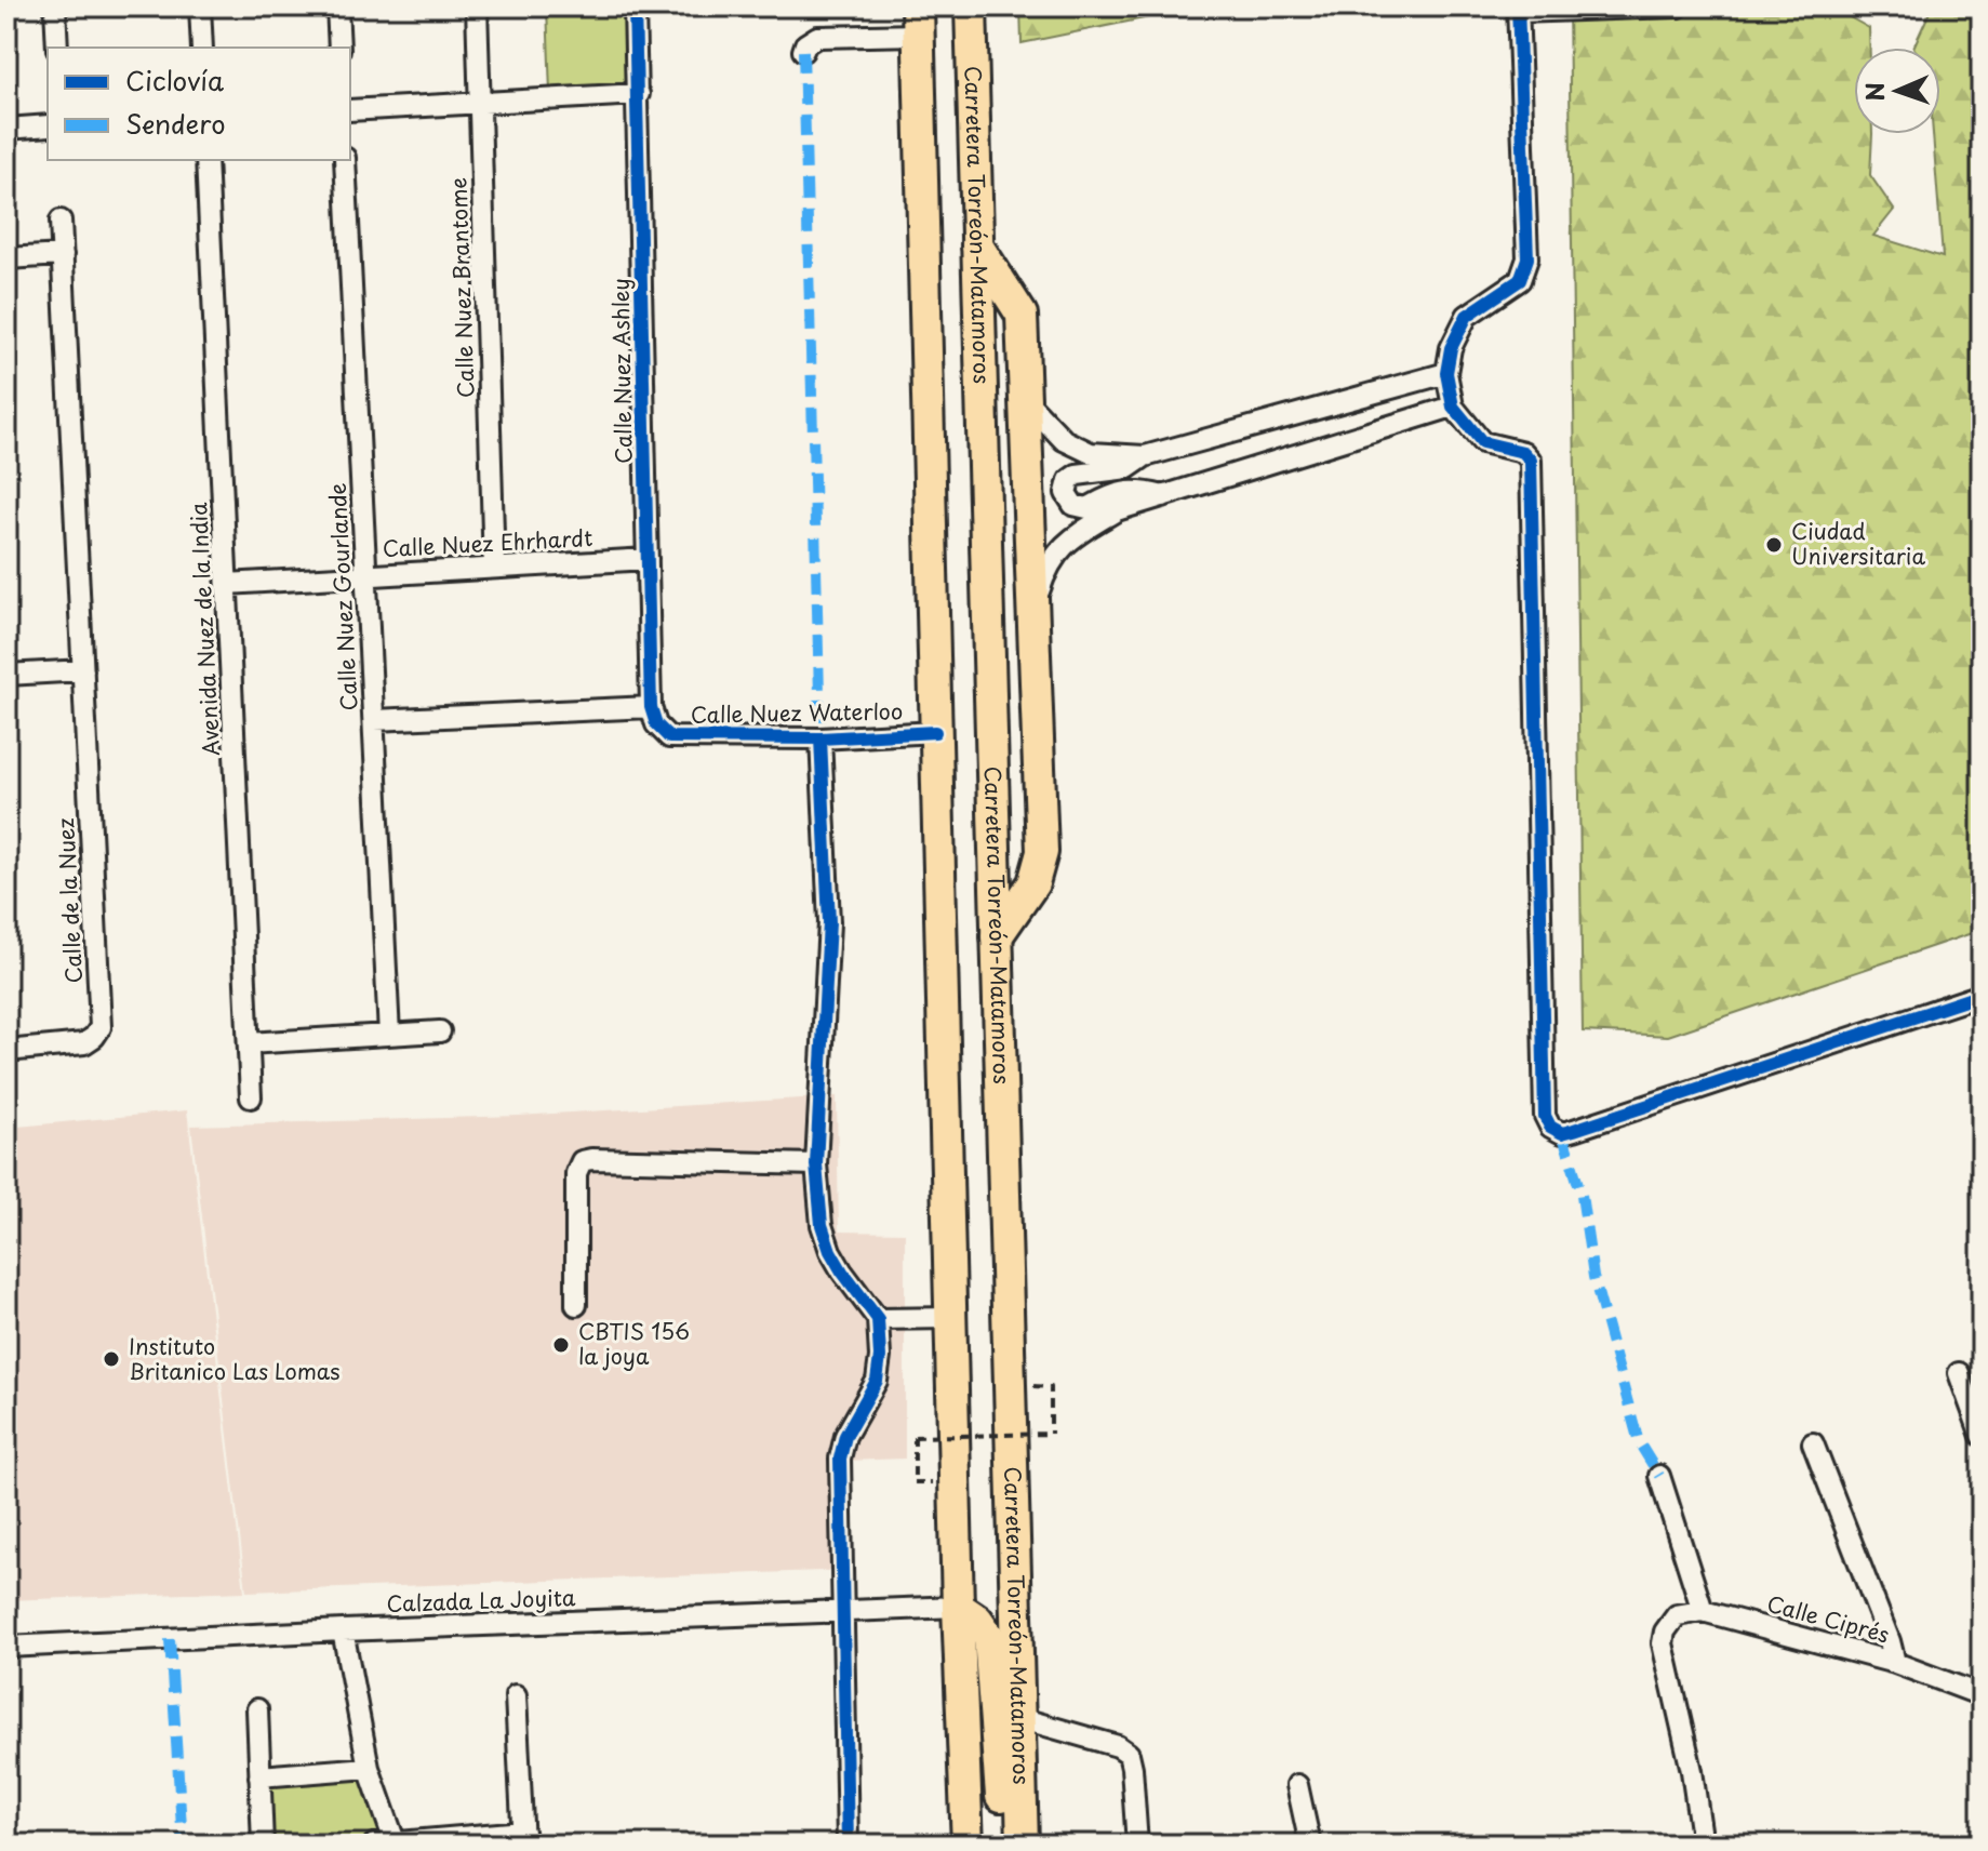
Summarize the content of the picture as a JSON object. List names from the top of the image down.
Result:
{
  "streets": {
    "highway": ["Carretera Torreón-Matamoros"],
    "street": [
      "Calle Nuez Brantome",
      "Calle Nuez Ashley",
      "Calle Nuez Ehrhardt",
      "Calle Nuez Gourlande",
      "Avenida Nuez de la India",
      "Calle Nuez Waterloo",
      "Calle de la Nuez",
      "Calzada La Joyita",
      "Calle Ciprés"
    ]
  },
  "crossings": [
    ["Calle Nuez Brantome", "Calle Nuez Ehrhardt"],
    ["Calle Nuez Ashley", "Calle Nuez Ehrhardt"],
    ["Calle Nuez Ashley", "Calle Nuez Waterloo"],
    ["Calle Nuez Ehrhardt", "Calle Nuez Gourlande"],
    ["Calle Nuez Ehrhardt", "Avenida Nuez de la India"]
  ],
  "places": ["Ciudad Universitaria", "CBTIS 156 la joya", "Instituto Britanico Las Lomas"],
  "legend": ["Ciclovía", "Sendero"],
  "north": "left"
}
